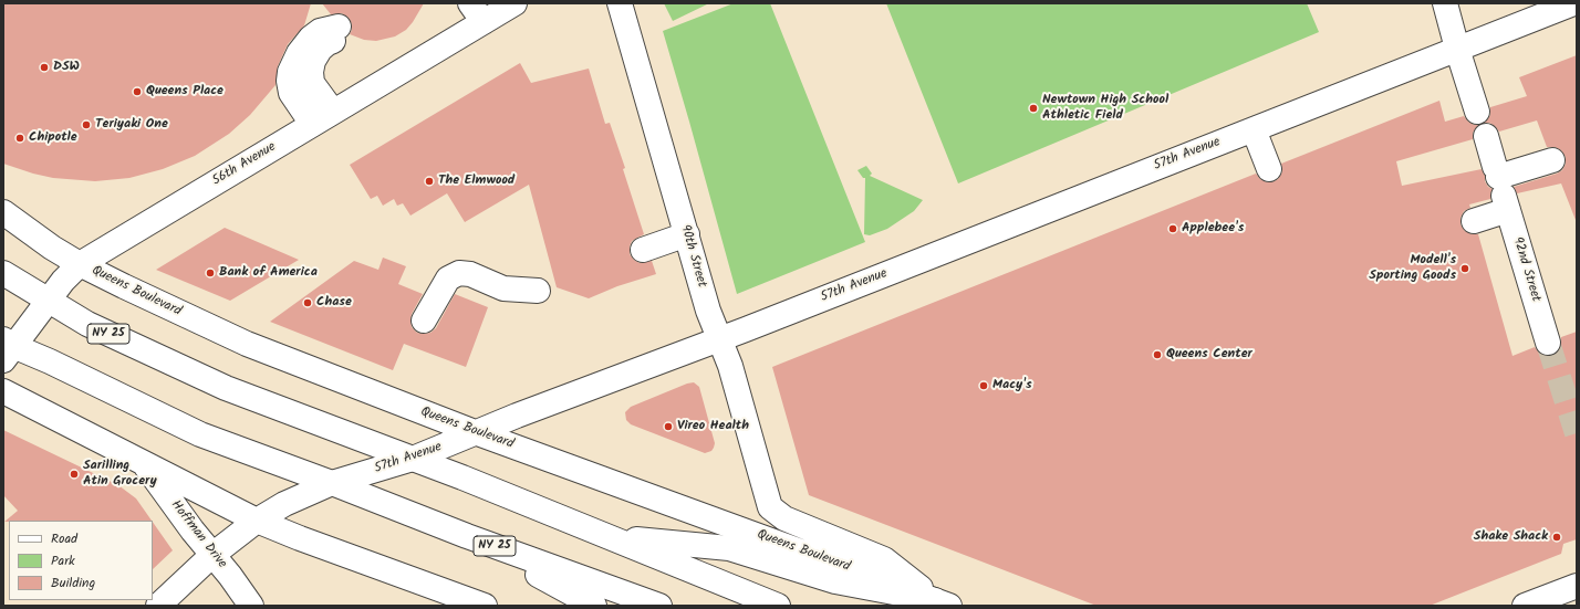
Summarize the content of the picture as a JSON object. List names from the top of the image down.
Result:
{
  "streets": {
    "street": [
      "57th Avenue",
      "56th Avenue",
      "90th Street",
      "92nd Street",
      "Queens Boulevard",
      "NY 25",
      "Hoffman Drive"
    ]
  },
  "crossings": [
    ["57th Avenue", "90th Street"],
    ["57th Avenue", "Queens Boulevard"],
    ["57th Avenue", "NY 25"],
    ["57th Avenue", "Hoffman Drive"],
    ["56th Avenue", "Queens Boulevard"],
    ["56th Avenue", "NY 25"],
    ["90th Street", "Queens Boulevard"]
  ],
  "places": [
    "DSW",
    "Queens Place",
    "Newtown High School Athletic Field",
    "Teriyaki One",
    "Chipotle",
    "The Elmwood",
    "Applebee's",
    "Modell's Sporting Goods",
    "Bank of America",
    "Chase",
    "Queens Center",
    "Macy's",
    "Vireo Health",
    "Sarilling Atin Grocery",
    "Shake Shack"
  ],
  "legend": ["Road", "Park", "Building"]
}
